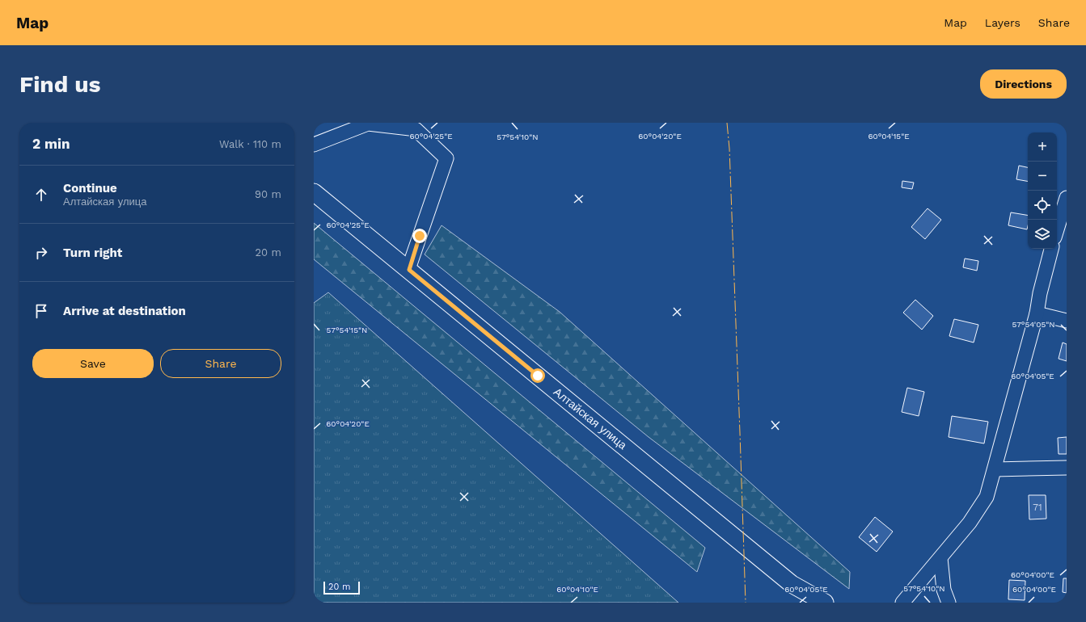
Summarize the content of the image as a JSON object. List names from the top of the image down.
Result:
{
  "streets": {
    "main road": ["Алтайская улица"]
  },
  "house_numbers": ["71"],
  "scale_bar": "20 m",
  "page": {
    "header": "Map",
    "nav": ["Map", "Layers", "Share"],
    "buttons": [
      "Directions",
      ["Save", "Share"]
    ],
    "title": "Find us",
    "heading": ["2 min", "Walk · 110 m"],
    "map_buttons": ["+", "−"],
    "list": [
      ["Continue", "Алтайская улица", "90 m"],
      ["Turn right", "20 m"],
      "Arrive at destination"
    ],
    "scale": "20 m"
  },
  "coordinates": [
    "60°04'25\"E",
    "60°04'20\"E",
    "60°04'15\"E",
    "57°54'10\"N",
    "57°54'05\"N",
    "57°54'15\"N",
    "60°04'05\"E",
    "60°04'00\"E",
    "60°04'10\"E"
  ]
}
